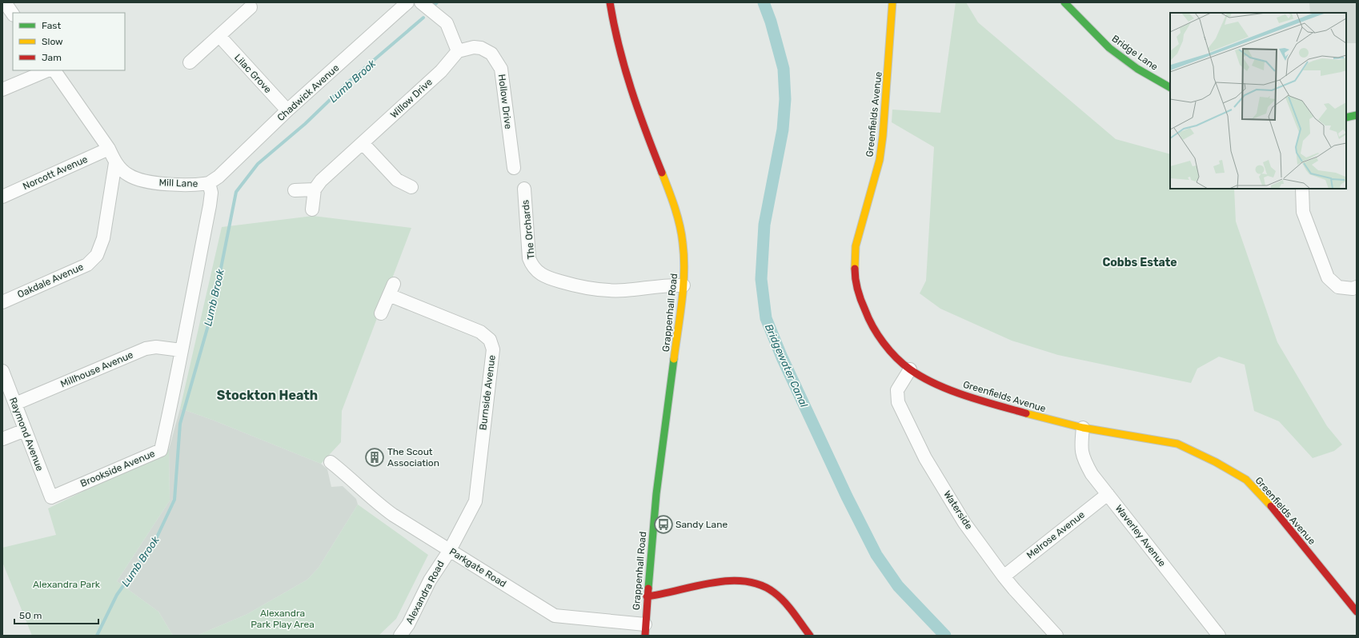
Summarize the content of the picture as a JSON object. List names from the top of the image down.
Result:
{
  "streets": {
    "street": [
      "Bridge Lane",
      "Lilac Grove",
      "Chadwick Avenue",
      "Willow Drive",
      "Hollow Drive",
      "Greenfields Avenue",
      "Norcott Avenue",
      "Mill Lane",
      "The Orchards",
      "Oakdale Avenue",
      "Grappenhall Road",
      "Millhouse Avenue",
      "Burnside Avenue",
      "Raymond Avenue",
      "Brookside Avenue",
      "Waterside",
      "Melrose Avenue",
      "Waverley Avenue",
      "Parkgate Road",
      "Alexandra Road"
    ]
  },
  "crossings": [
    ["Lilac Grove", "Chadwick Avenue"],
    ["Chadwick Avenue", "Mill Lane"],
    ["Willow Drive", "Hollow Drive"],
    ["Greenfields Avenue", "Waterside"],
    ["Greenfields Avenue", "Waverley Avenue"],
    ["Norcott Avenue", "Mill Lane"],
    ["Mill Lane", "Oakdale Avenue"],
    ["Mill Lane", "Millhouse Avenue"],
    ["Mill Lane", "Brookside Avenue"],
    ["The Orchards", "Grappenhall Road"],
    ["Grappenhall Road", "Parkgate Road"],
    ["Millhouse Avenue", "Raymond Avenue"],
    ["Millhouse Avenue", "Brookside Avenue"],
    ["Burnside Avenue", "Parkgate Road"],
    ["Burnside Avenue", "Alexandra Road"],
    ["Raymond Avenue", "Brookside Avenue"],
    ["Waterside", "Melrose Avenue"],
    ["Melrose Avenue", "Waverley Avenue"],
    ["Parkgate Road", "Alexandra Road"]
  ],
  "districts": ["Cobbs Estate", "Stockton Heath"],
  "water": ["Lumb Brook", "Bridgewater Canal"],
  "parks": ["Alexandra Park", "Alexandra Park Play Area"],
  "places": {
    "building": ["The Scout Association"],
    "bus stop": ["Sandy Lane"]
  },
  "legend": ["Fast", "Slow", "Jam"],
  "scale_bar": "50 m"
}
